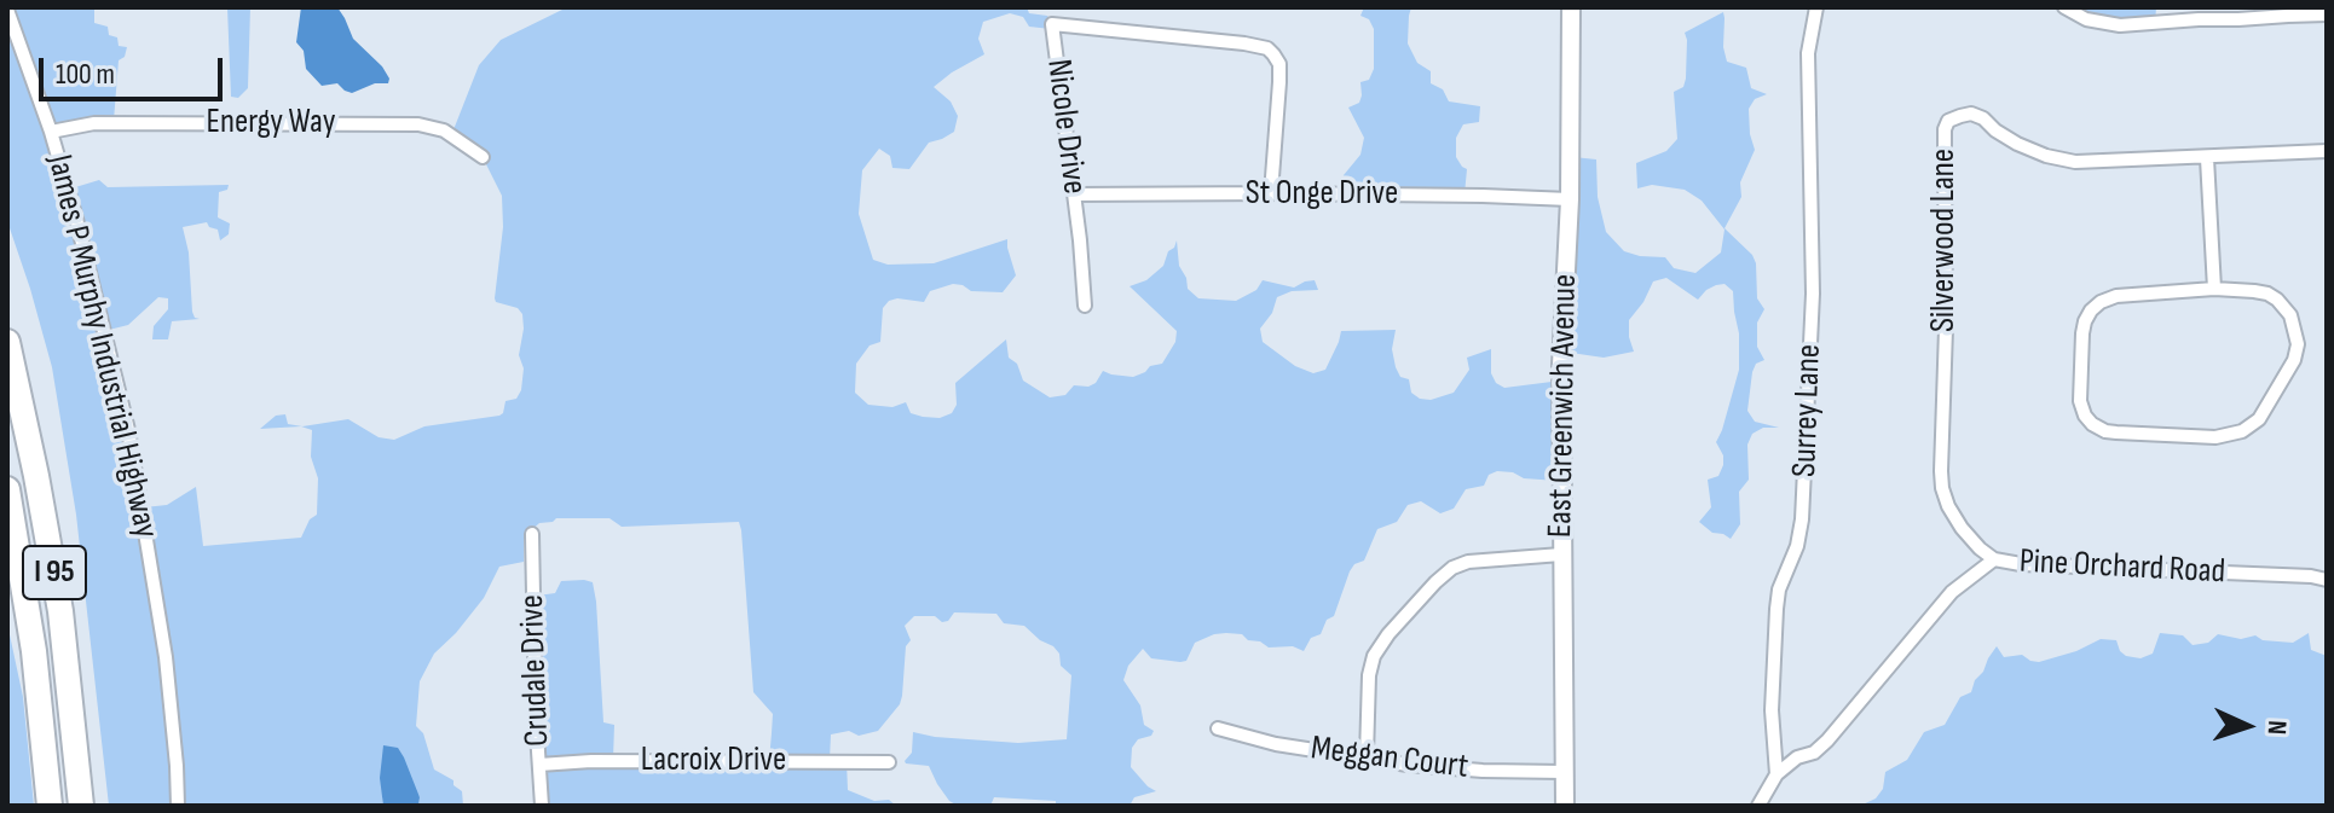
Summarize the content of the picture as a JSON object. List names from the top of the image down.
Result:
{
  "streets": {
    "highway": ["I 95"],
    "street": [
      "Energy Way",
      "Nicole Drive",
      "St Onge Drive",
      "Silverwood Lane",
      "James P Murphy Industrial Highway",
      "East Greenwich Avenue",
      "Surrey Lane",
      "Pine Orchard Road",
      "Crudale Drive",
      "Meggan Court",
      "Lacroix Drive"
    ]
  },
  "crossings": [
    ["Energy Way", "James P Murphy Industrial Highway"],
    ["Nicole Drive", "St Onge Drive"],
    ["St Onge Drive", "East Greenwich Avenue"],
    ["Silverwood Lane", "Pine Orchard Road"],
    ["East Greenwich Avenue", "Meggan Court"],
    ["Surrey Lane", "Pine Orchard Road"],
    ["Crudale Drive", "Lacroix Drive"]
  ],
  "scale_bar": "100 m",
  "north": "right"
}
